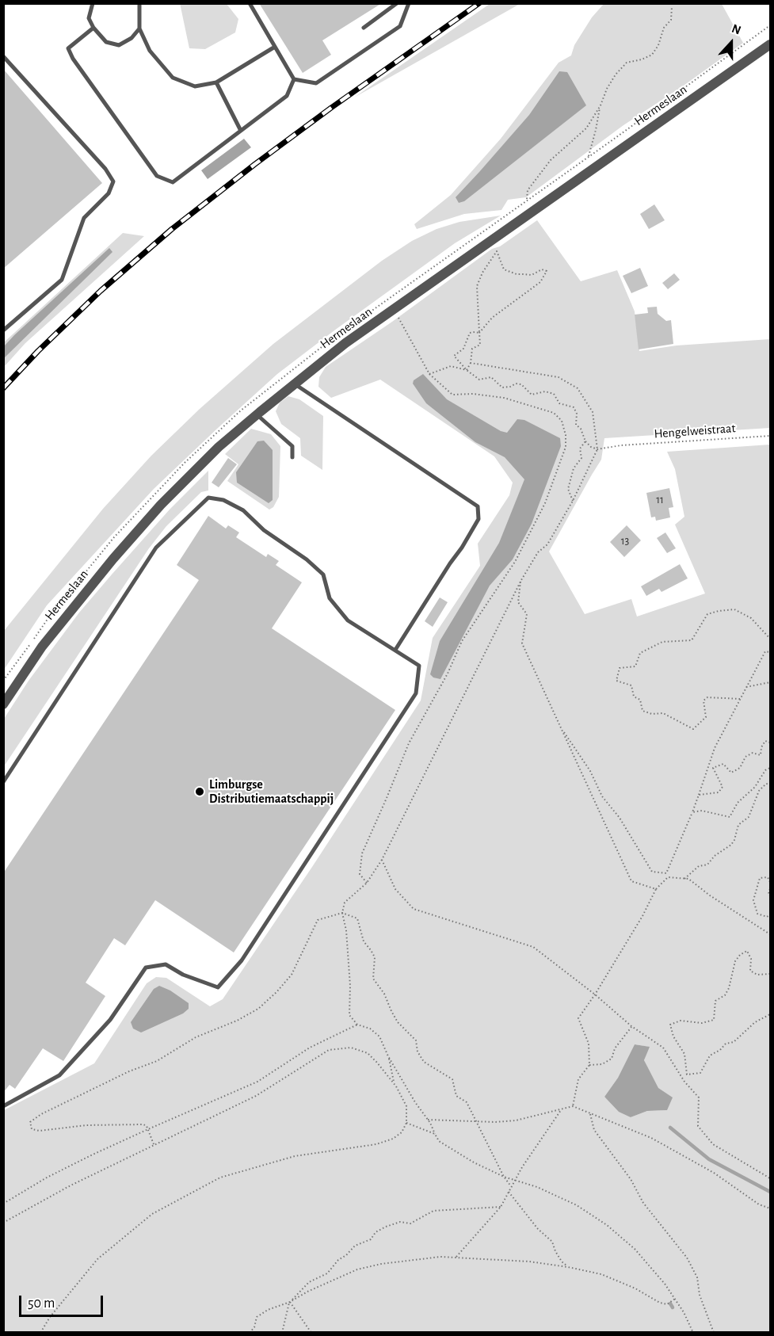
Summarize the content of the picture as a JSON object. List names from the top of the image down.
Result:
{
  "streets": {
    "street": ["Hermeslaan"],
    "path": ["Hengelweistraat"]
  },
  "places": ["Limburgse Distributiemaatschappij"],
  "house_numbers": ["11", "13"],
  "scale_bar": "50 m",
  "north": "top"
}
